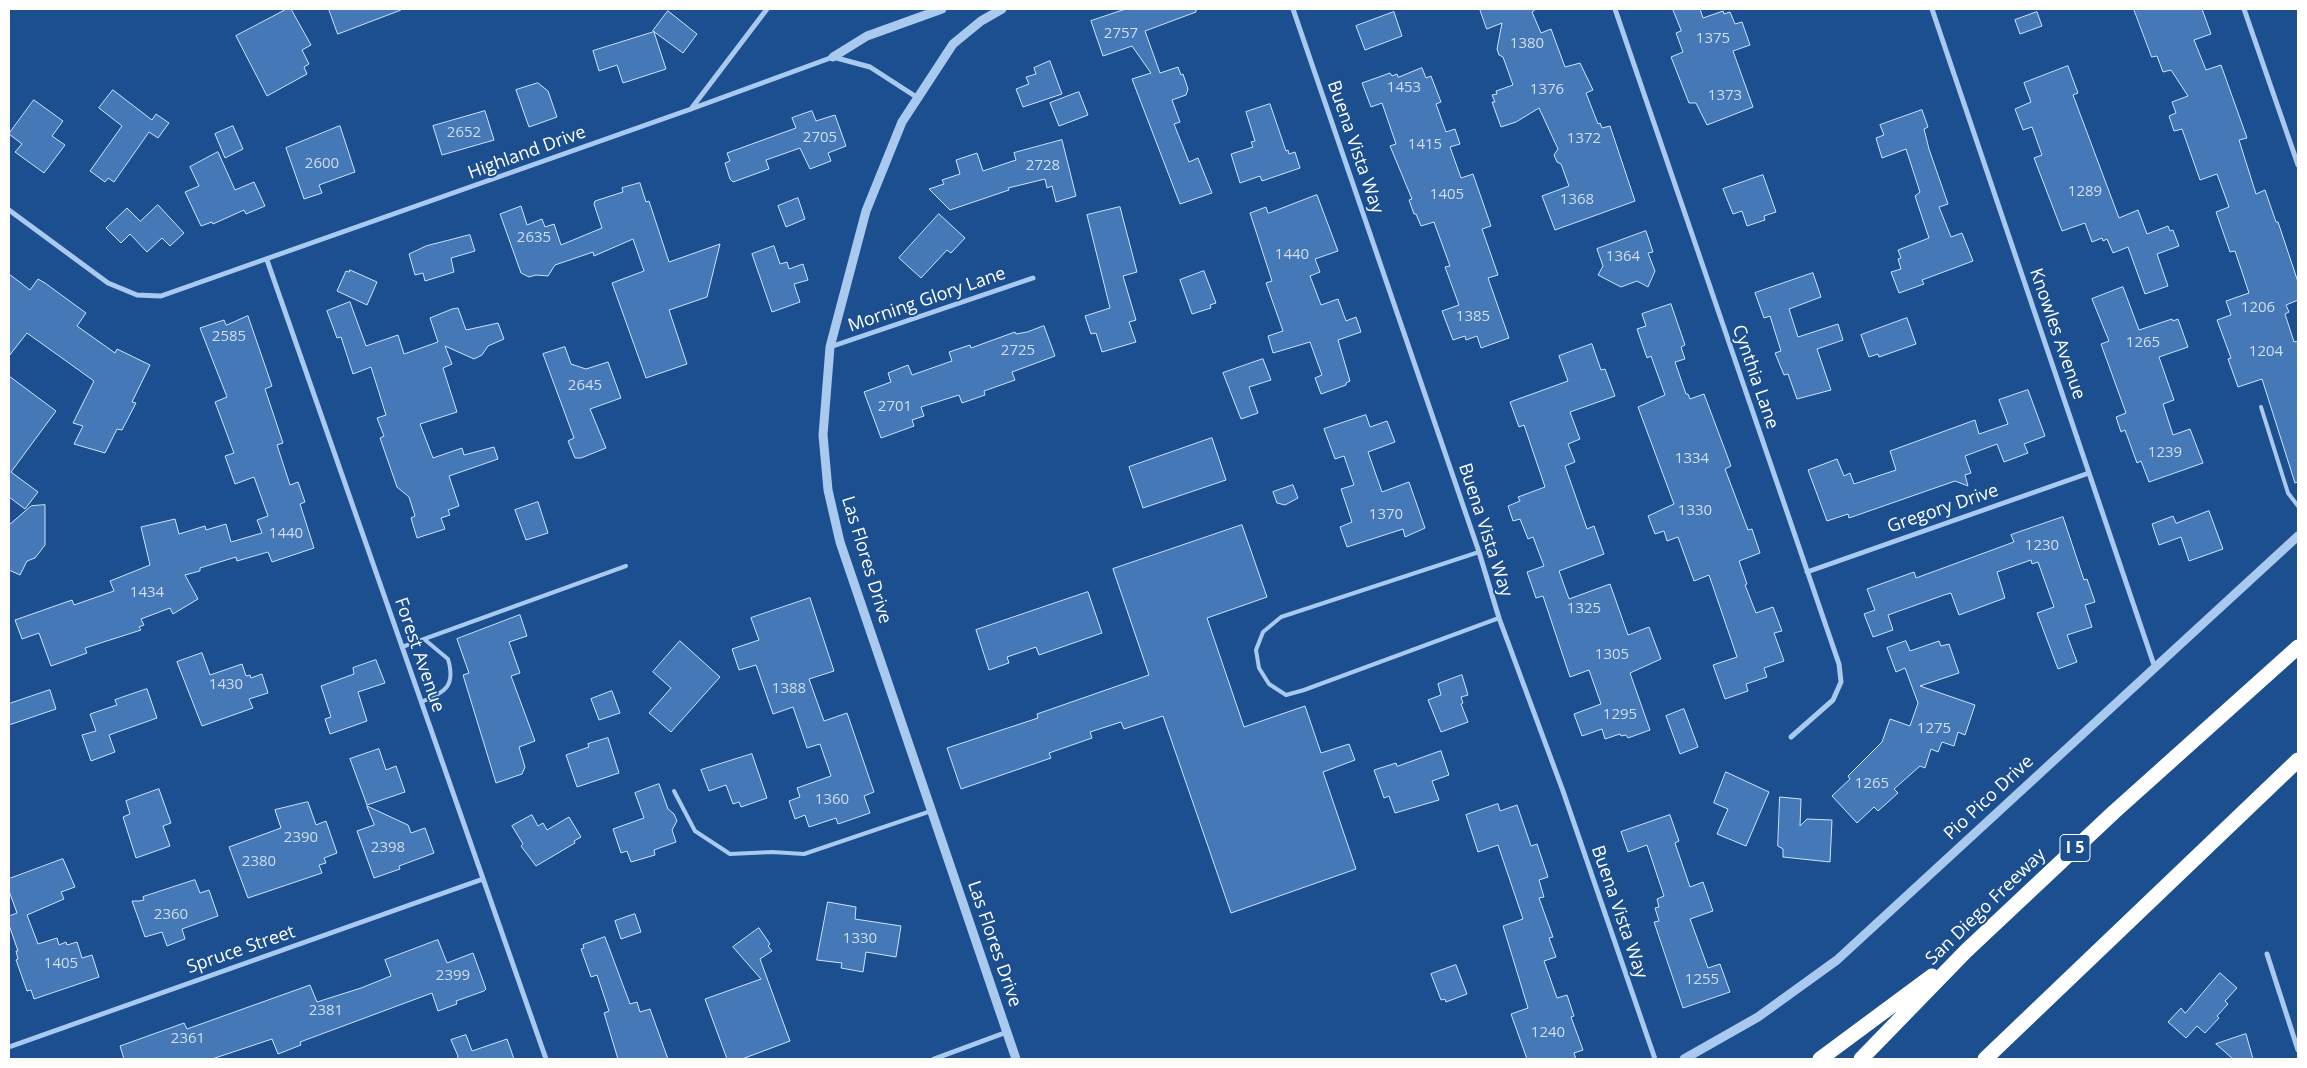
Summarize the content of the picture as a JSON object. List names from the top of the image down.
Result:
{
  "streets": {
    "highway": ["I 5", "San Diego Freeway"],
    "street": [
      "Buena Vista Way",
      "Highland Drive",
      "Morning Glory Lane",
      "Knowles Avenue",
      "Cynthia Lane",
      "Gregory Drive",
      "Las Flores Drive",
      "Forest Avenue",
      "Pio Pico Drive",
      "Spruce Street"
    ]
  },
  "crossings": [
    ["Highland Drive", "Forest Avenue"],
    ["Morning Glory Lane", "Las Flores Drive"],
    ["Knowles Avenue", "Gregory Drive"],
    ["Knowles Avenue", "Pio Pico Drive"],
    ["Cynthia Lane", "Gregory Drive"],
    ["Forest Avenue", "Spruce Street"]
  ],
  "house_numbers": [
    "2757",
    "1375",
    "1380",
    "1453",
    "1376",
    "1373",
    "2652",
    "2705",
    "1372",
    "1415",
    "2600",
    "2728",
    "1289",
    "1405",
    "1368",
    "2635",
    "1440",
    "1364",
    "1206",
    "1385",
    "2585",
    "1265",
    "2725",
    "1204",
    "2645",
    "2701",
    "1239",
    "1334",
    "1330",
    "1370",
    "1440",
    "1230",
    "1434",
    "1325",
    "1305",
    "1430",
    "1388",
    "1295",
    "1275",
    "1265",
    "1360",
    "2390",
    "2398",
    "2380",
    "2360",
    "1330",
    "1405",
    "2399",
    "1255",
    "2381",
    "1240",
    "2361"
  ]
}
